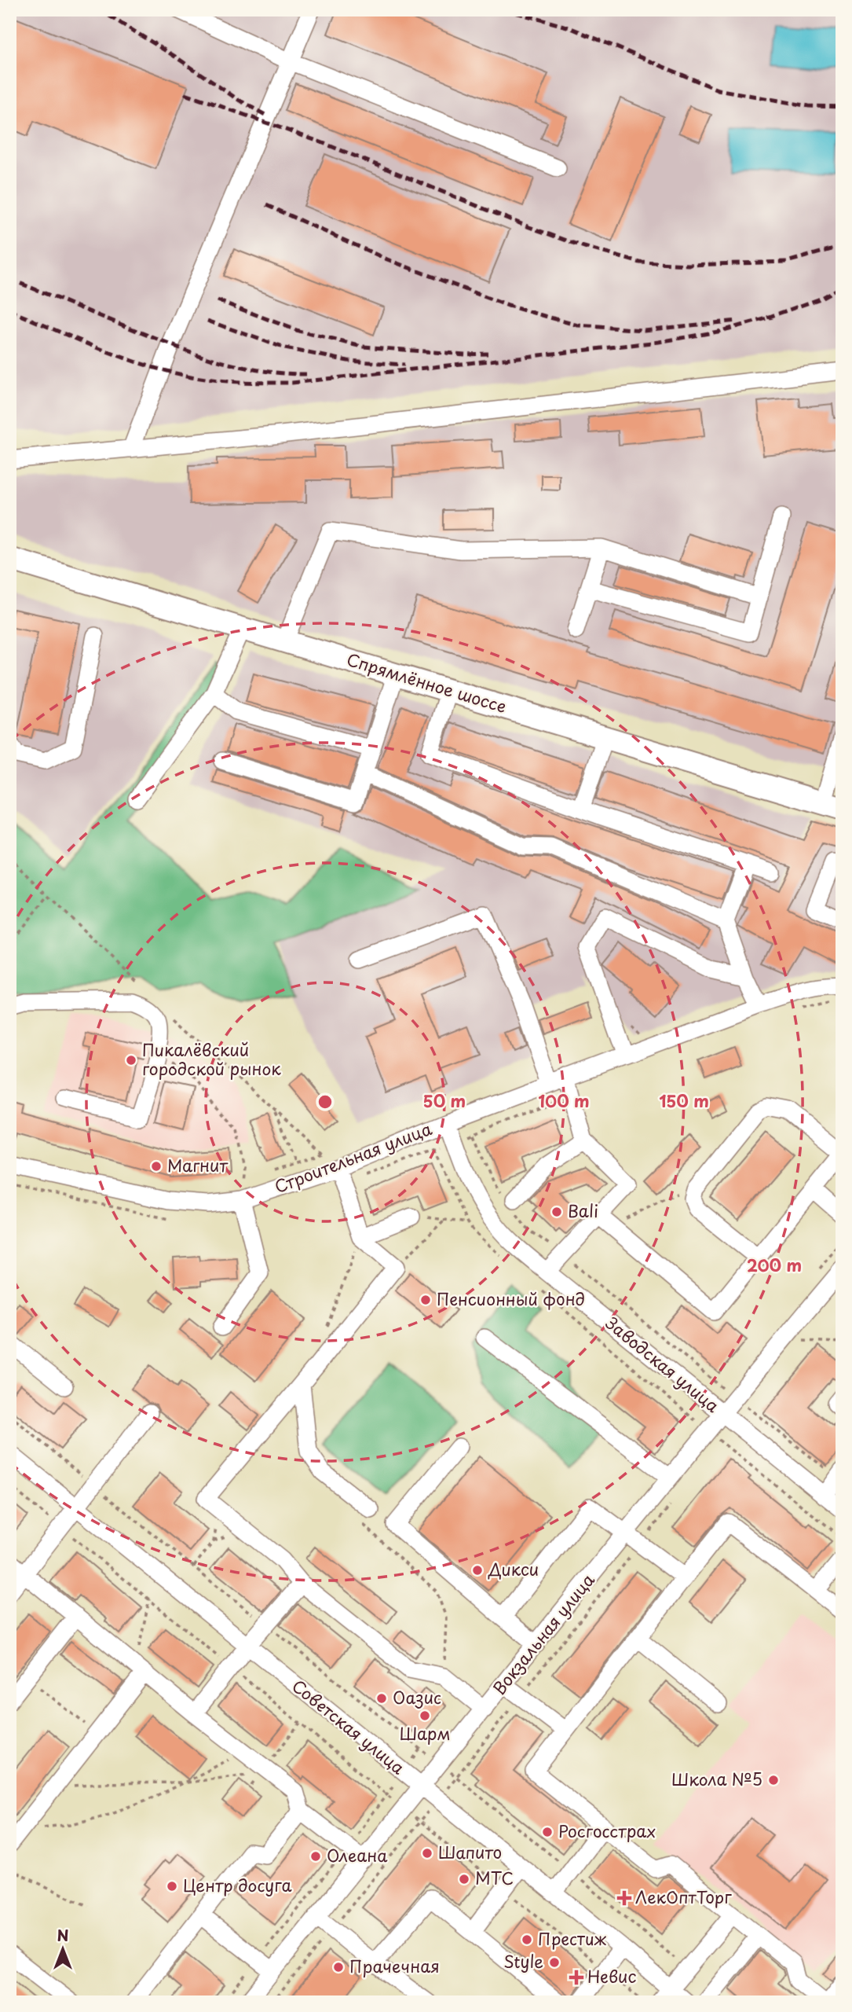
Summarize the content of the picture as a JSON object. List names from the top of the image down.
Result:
{
  "streets": {
    "main road": ["Спрямлённое шоссе"],
    "street": [
      "Строительная улица",
      "Заводская улица",
      "Вокзальная улица",
      "Советская улица"
    ]
  },
  "crossings": [
    ["Строительная улица", "Заводская улица"],
    ["Заводская улица", "Вокзальная улица"],
    ["Вокзальная улица", "Советская улица"]
  ],
  "places": {
    "other": [
      "Пикалёвский городской рынок",
      "Магнит",
      "Bali",
      "Пенсионный фонд",
      "Дикси",
      "Оазис",
      "Шарм",
      "Школа №5",
      "Росгосстрах",
      "Шапито",
      "Олеана",
      "МТС",
      "Центр досуга",
      "Престиж",
      "Style",
      "Прачечная"
    ],
    "health": ["ЛекОптТорг", "Невис"]
  },
  "north": "top",
  "rings": [
    "50 m",
    "100 m",
    "150 m",
    "200 m"
  ]
}
